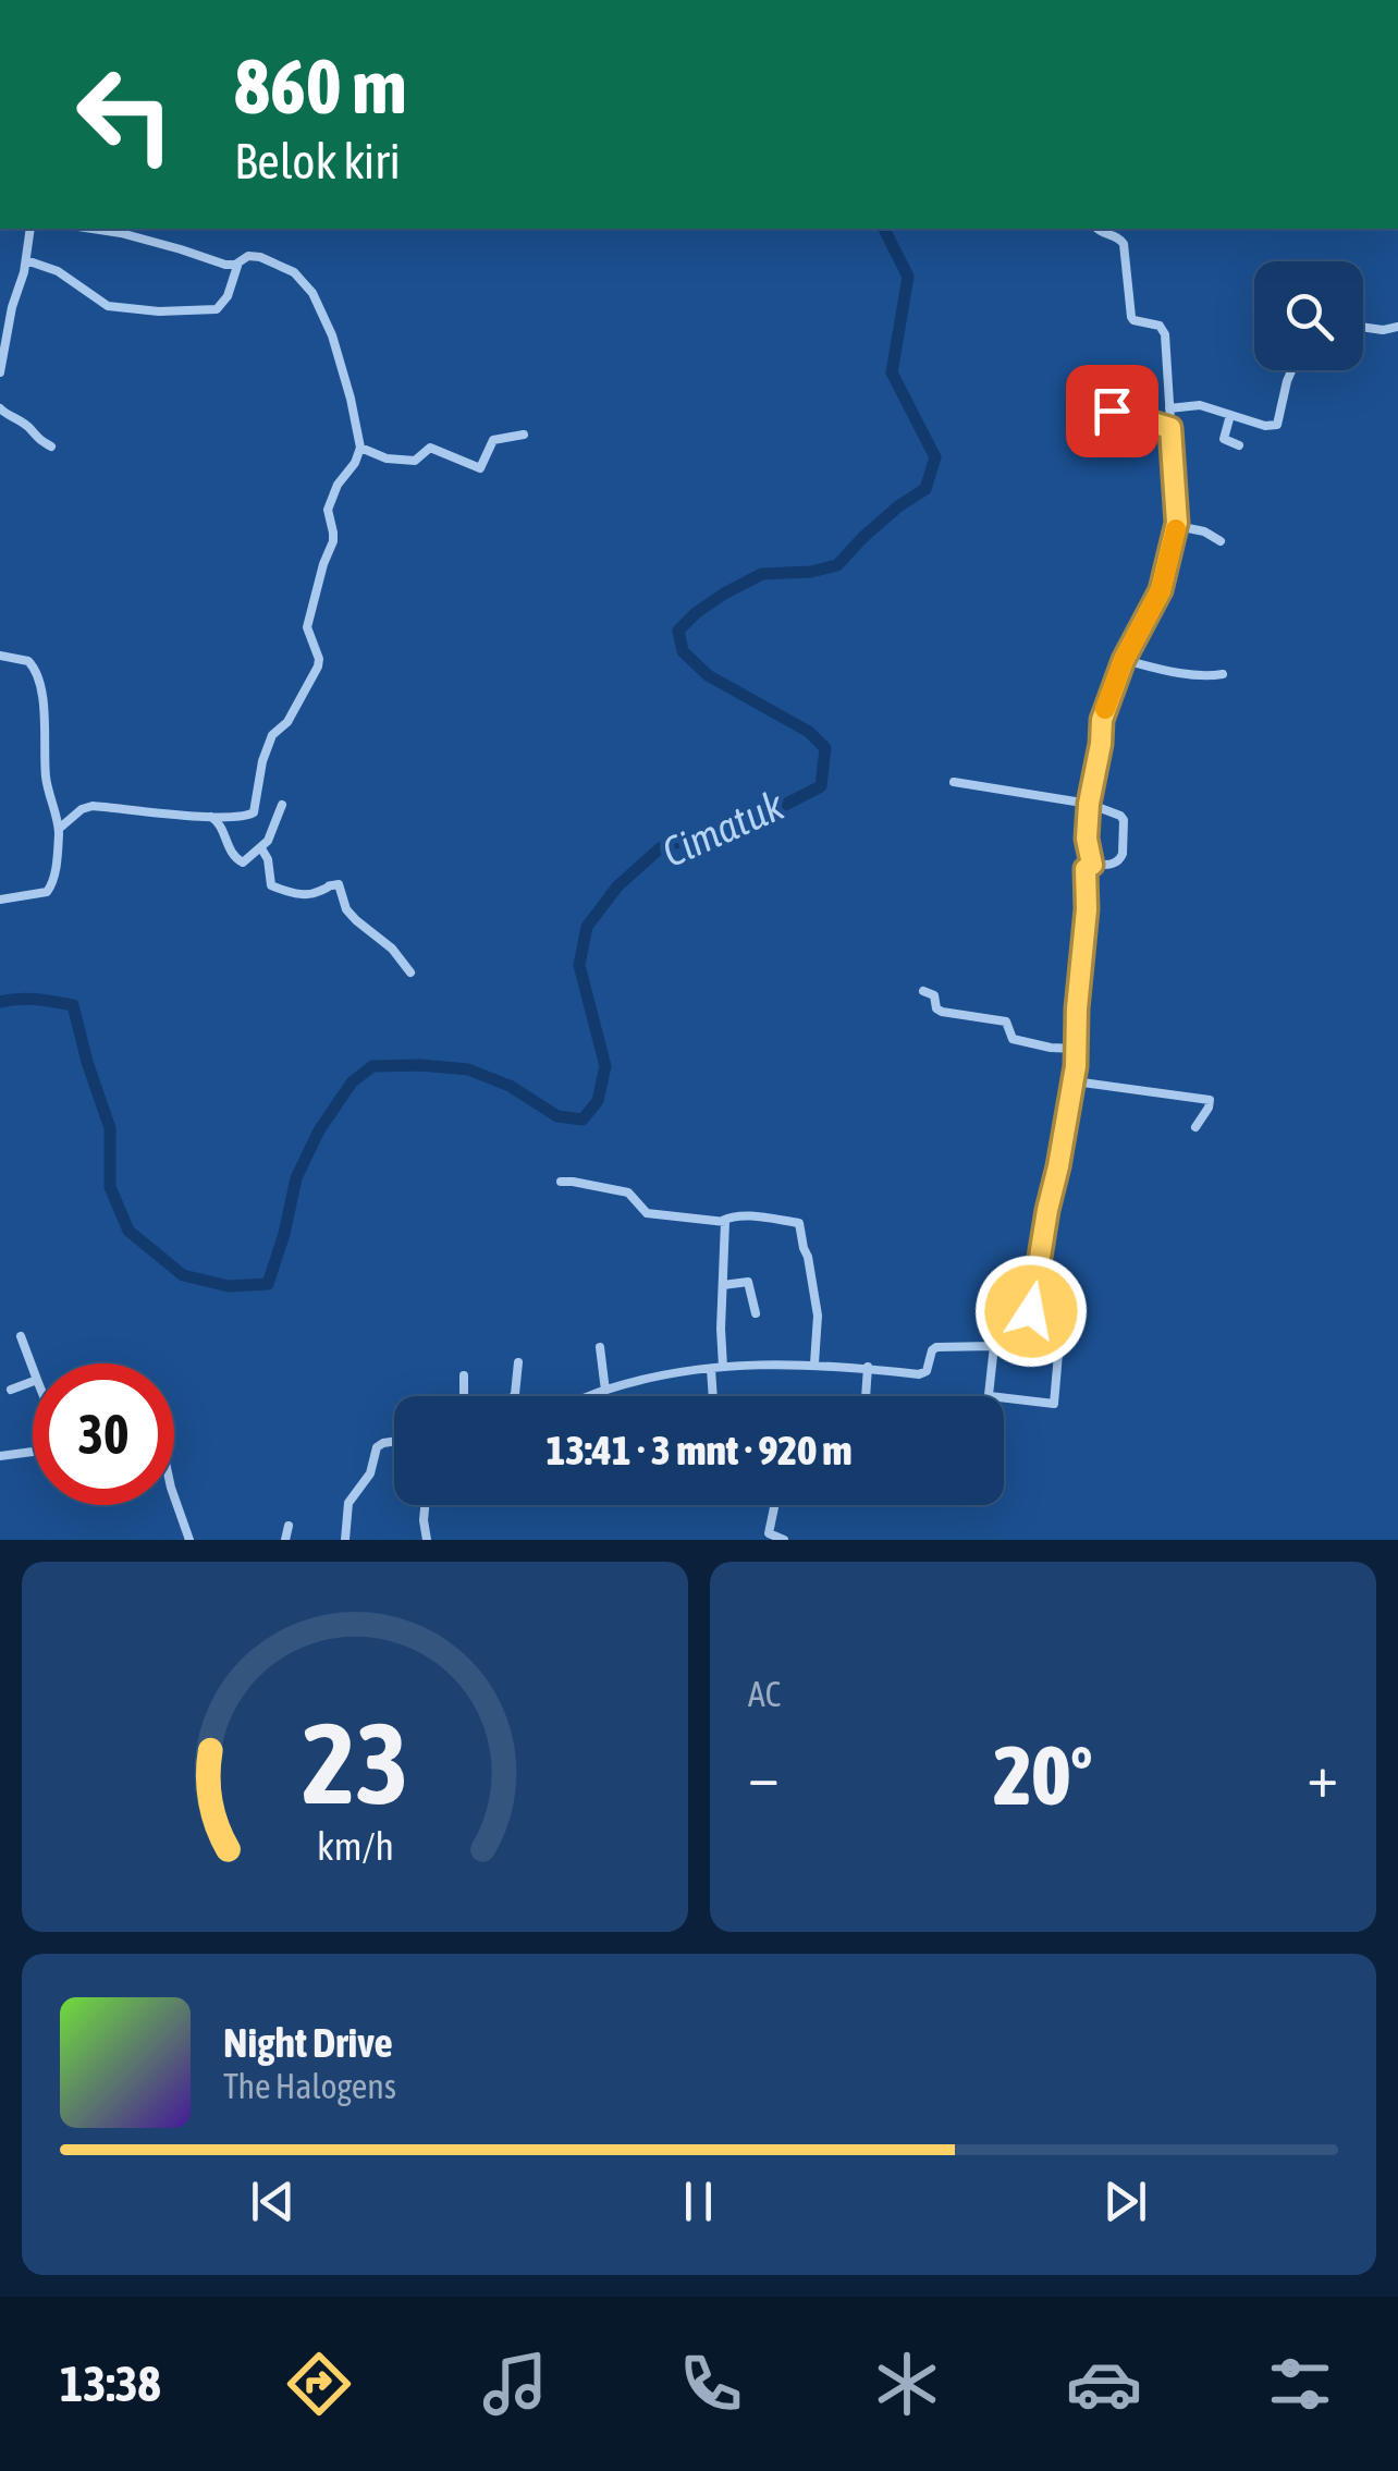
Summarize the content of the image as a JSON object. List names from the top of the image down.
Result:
{
  "water": ["Cimatuk"],
  "page": {
    "turn": ["860 m", "Belok kiri"],
    "limit": "30",
    "trip": "13:41 · 3 mnt · 920 m",
    "tile": "AC",
    "heat": ["−", "20°", "+"],
    "song": ["Night Drive", "The Halogens"],
    "tabs": "13:38",
    "gauge": ["23", "km/h"]
  }
}
